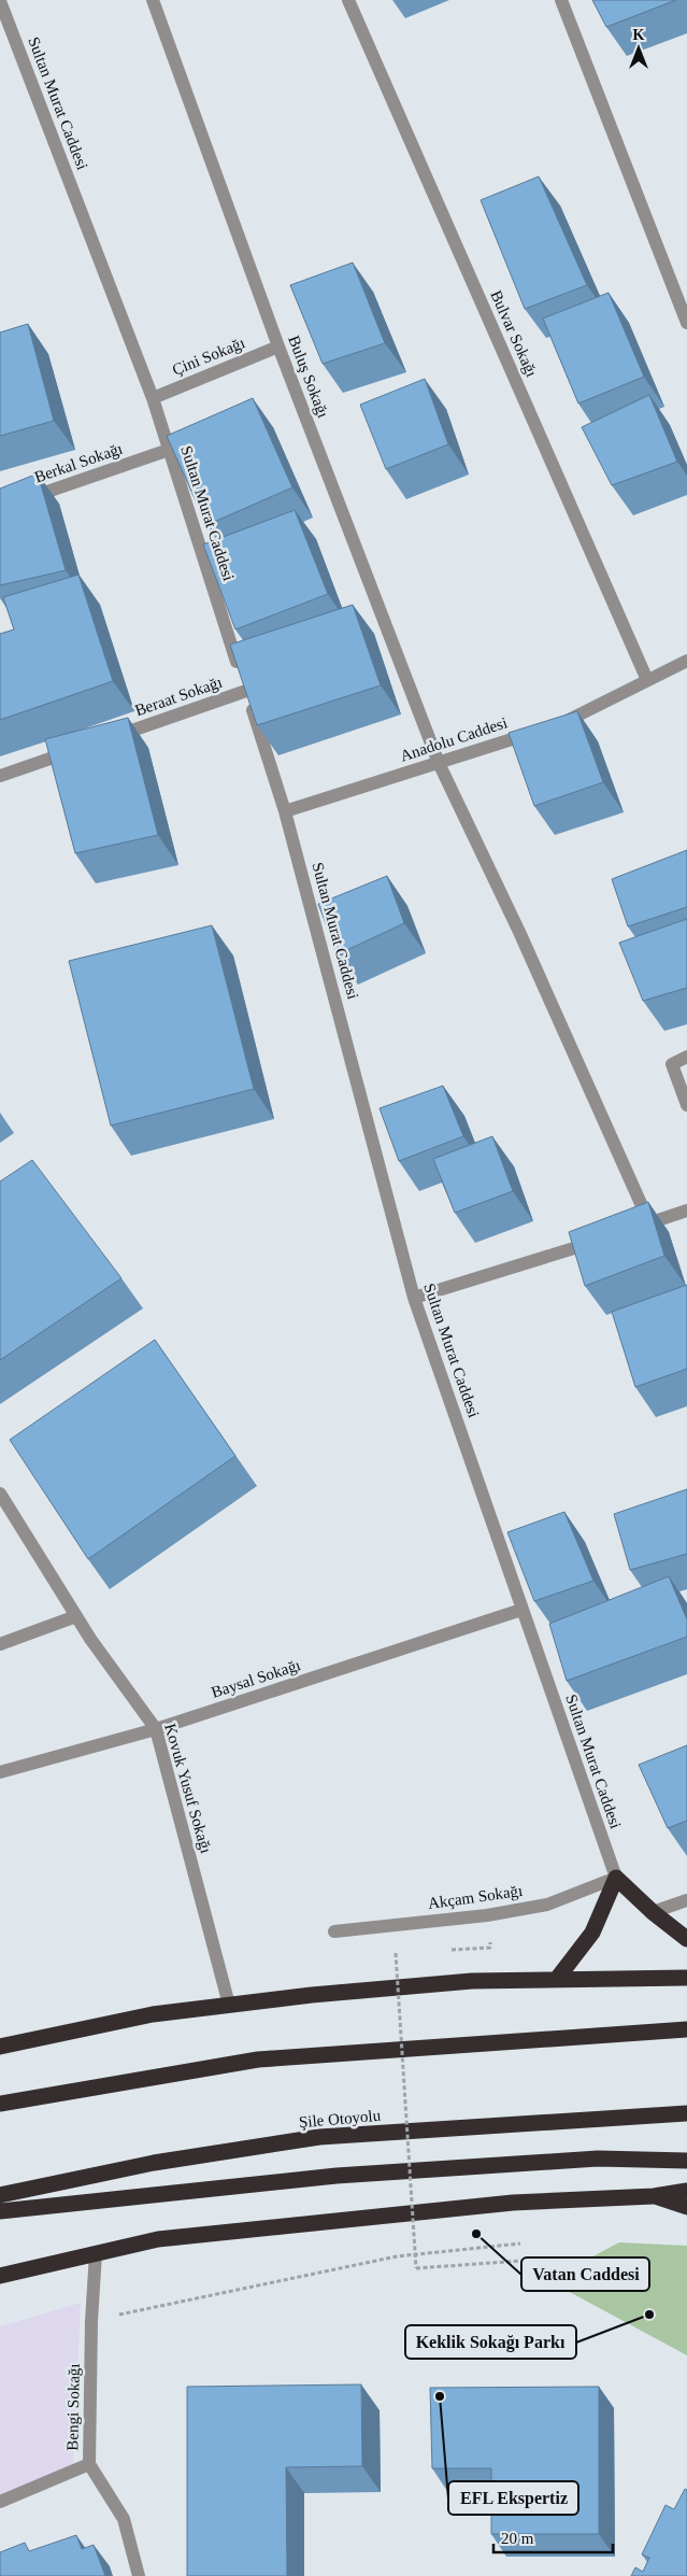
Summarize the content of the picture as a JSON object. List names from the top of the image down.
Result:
{
  "streets": {
    "highway": ["Şile Otoyolu"],
    "street": [
      "Sultan Murat Caddesi",
      "Bulvar Sokağı",
      "Çini Sokağı",
      "Buluş Sokağı",
      "Berkal Sokağı",
      "Beraat Sokağı",
      "Anadolu Caddesi",
      "Baysal Sokağı",
      "Kovuk Yusuf Sokağı",
      "Akçam Sokağı",
      "Bengi Sokağı"
    ]
  },
  "crossings": [
    ["Sultan Murat Caddesi", "Çini Sokağı"],
    ["Sultan Murat Caddesi", "Berkal Sokağı"],
    ["Sultan Murat Caddesi", "Beraat Sokağı"],
    ["Sultan Murat Caddesi", "Anadolu Caddesi"],
    ["Sultan Murat Caddesi", "Baysal Sokağı"],
    ["Sultan Murat Caddesi", "Akçam Sokağı"],
    ["Bulvar Sokağı", "Anadolu Caddesi"],
    ["Çini Sokağı", "Buluş Sokağı"],
    ["Buluş Sokağı", "Anadolu Caddesi"],
    ["Baysal Sokağı", "Kovuk Yusuf Sokağı"]
  ],
  "places": ["Vatan Caddesi", "Keklik Sokağı Parkı", "EFL Ekspertiz"],
  "scale_bar": "20 m",
  "north": "top"
}
